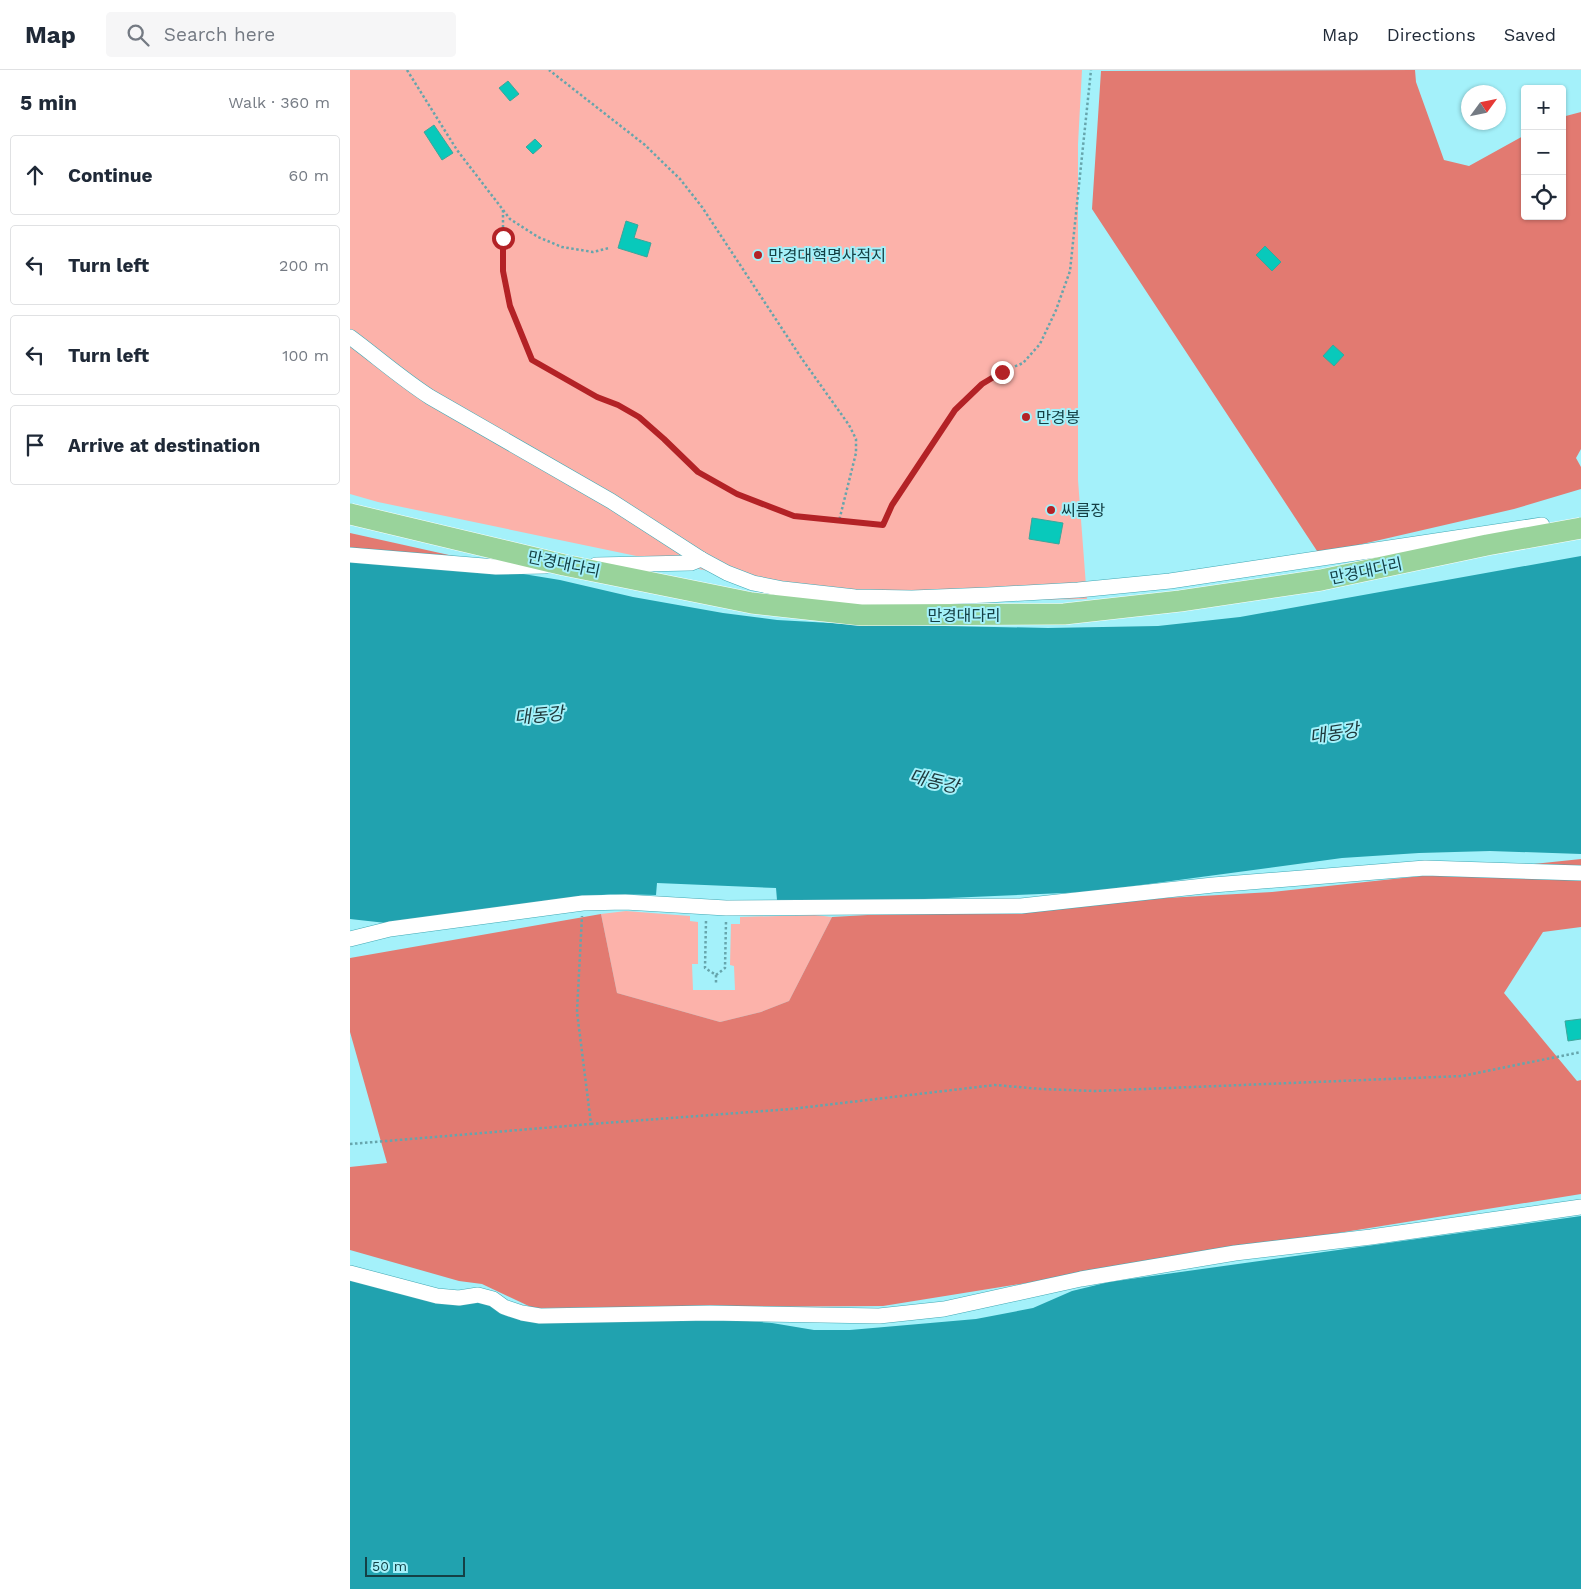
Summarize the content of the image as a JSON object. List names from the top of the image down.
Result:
{
  "streets": {
    "highway": ["만경대다리"]
  },
  "water": ["대동강"],
  "places": ["만경대혁명사적지", "만경봉", "씨름장"],
  "scale_bar": "50 m",
  "north": "top right",
  "page": {
    "header": "Map",
    "search": "Search here",
    "nav": ["Map", "Directions", "Saved"],
    "heading": ["5 min", "Walk · 360 m"],
    "map_buttons": ["+", "−"],
    "list": [
      ["Continue", "60 m"],
      ["Turn left", "200 m"],
      ["Turn left", "100 m"],
      "Arrive at destination"
    ],
    "scale": "50 m"
  }
}
